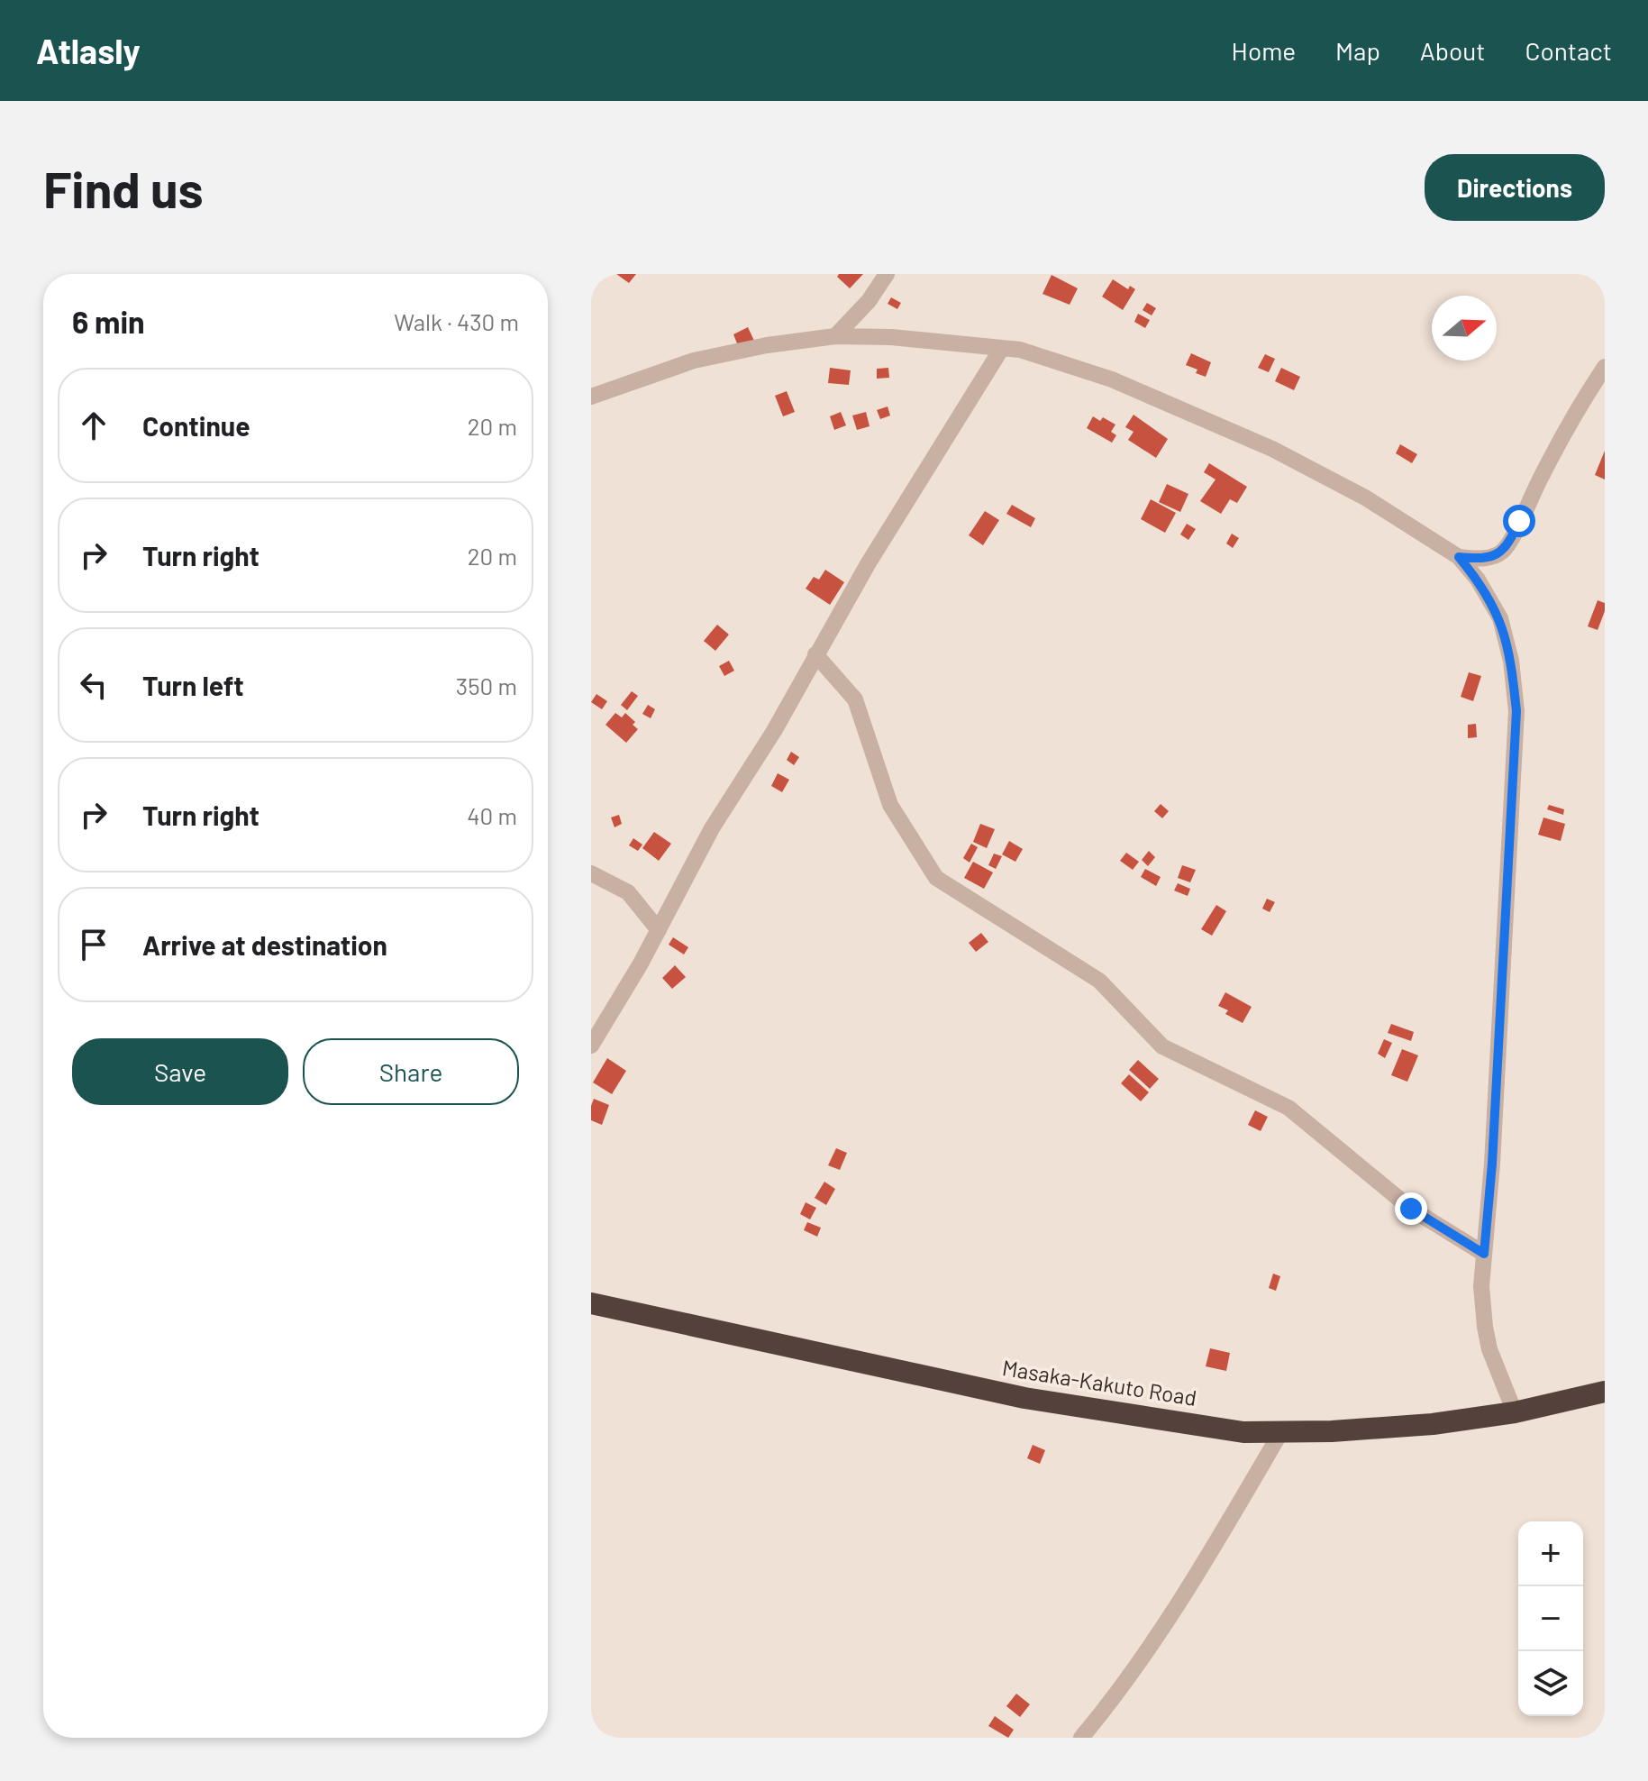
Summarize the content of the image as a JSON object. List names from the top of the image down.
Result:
{
  "streets": {
    "highway": ["Masaka-Kakuto Road"]
  },
  "north": "right",
  "page": {
    "header": "Atlasly",
    "nav": [
      "Home",
      "Map",
      "About",
      "Contact"
    ],
    "buttons": [
      "Directions",
      ["Save", "Share"]
    ],
    "title": "Find us",
    "heading": ["6 min", "Walk · 430 m"],
    "list": [
      ["Continue", "20 m"],
      ["Turn right", "20 m"],
      ["Turn left", "350 m"],
      ["Turn right", "40 m"],
      "Arrive at destination"
    ],
    "map_buttons": ["+", "−"]
  }
}
